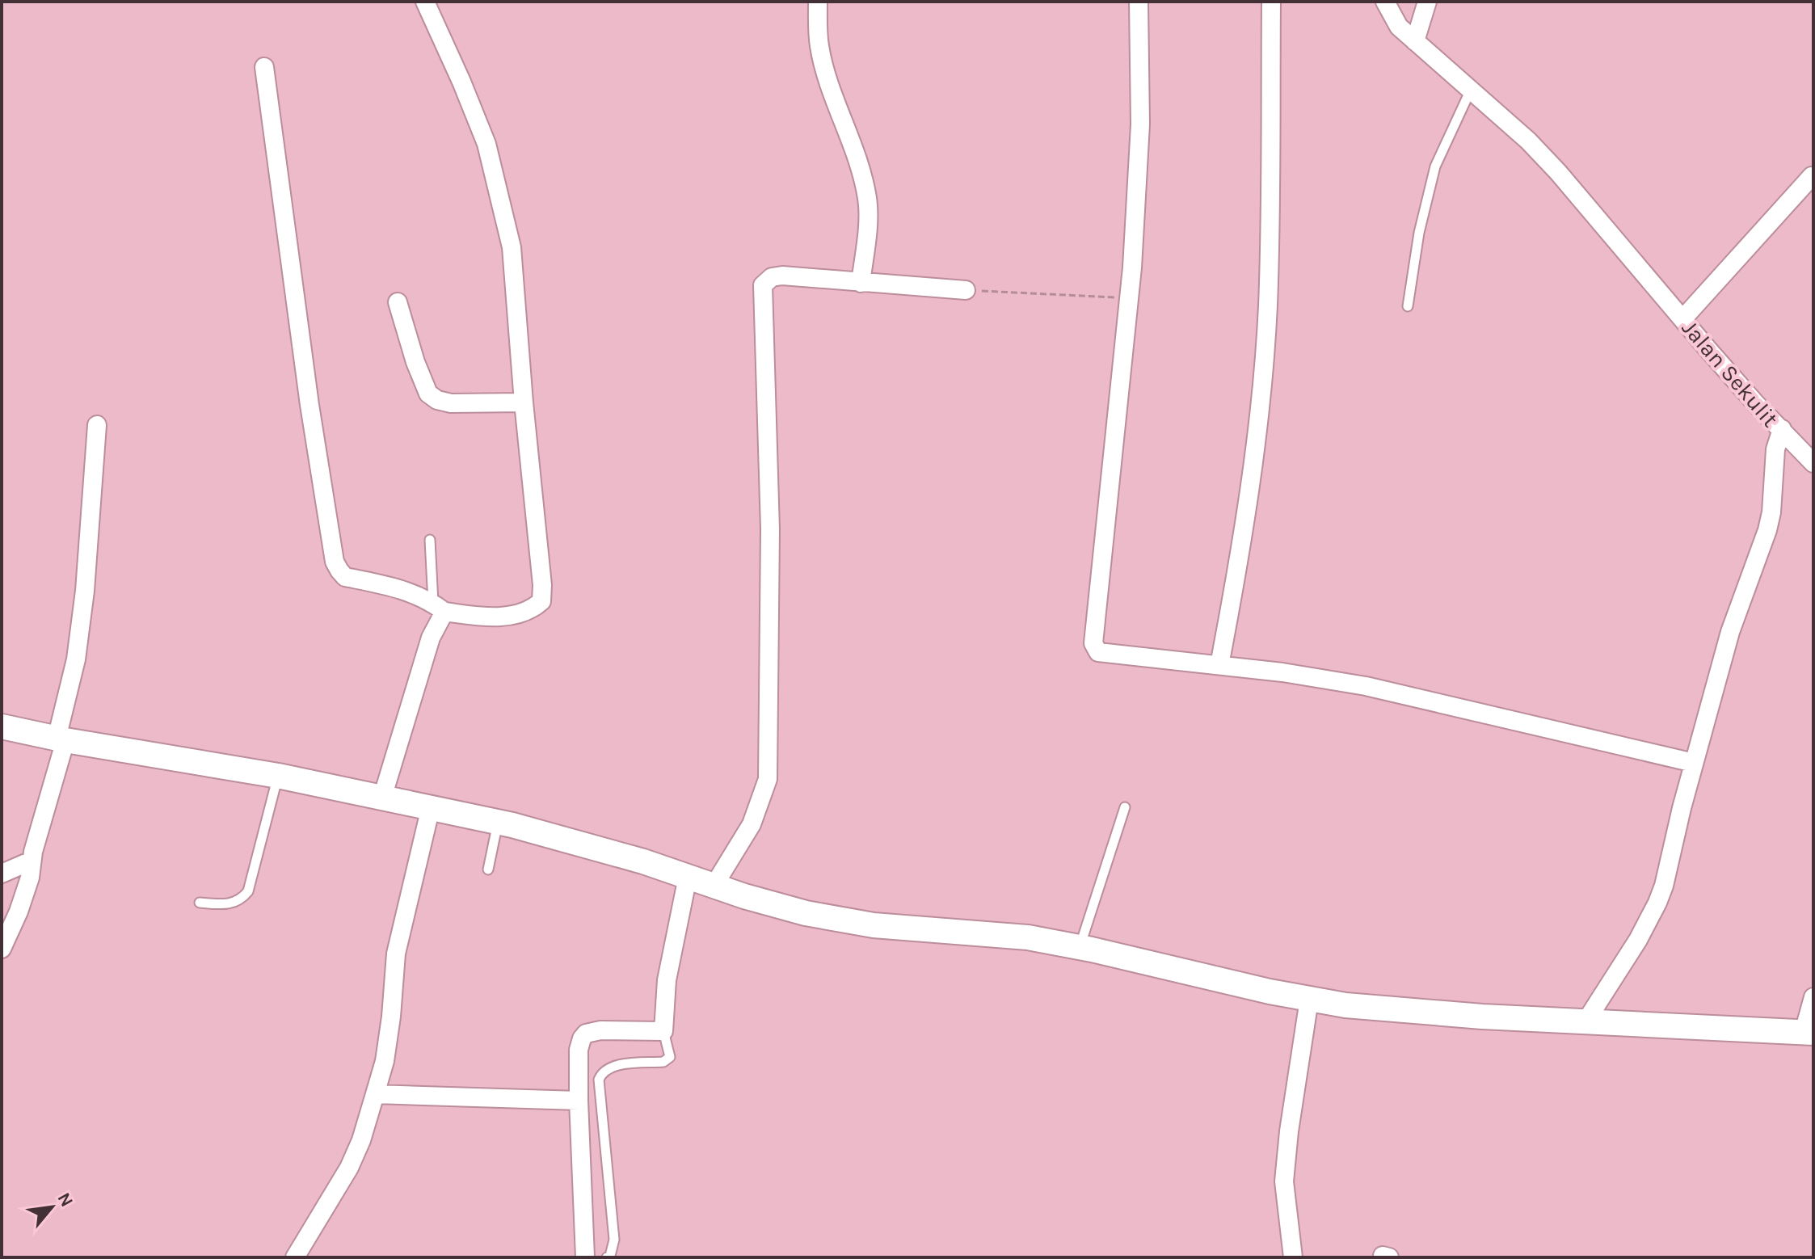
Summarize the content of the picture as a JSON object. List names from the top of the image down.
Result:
{
  "streets": {
    "street": ["Jalan Sekulit"]
  },
  "north": "top right"
}
